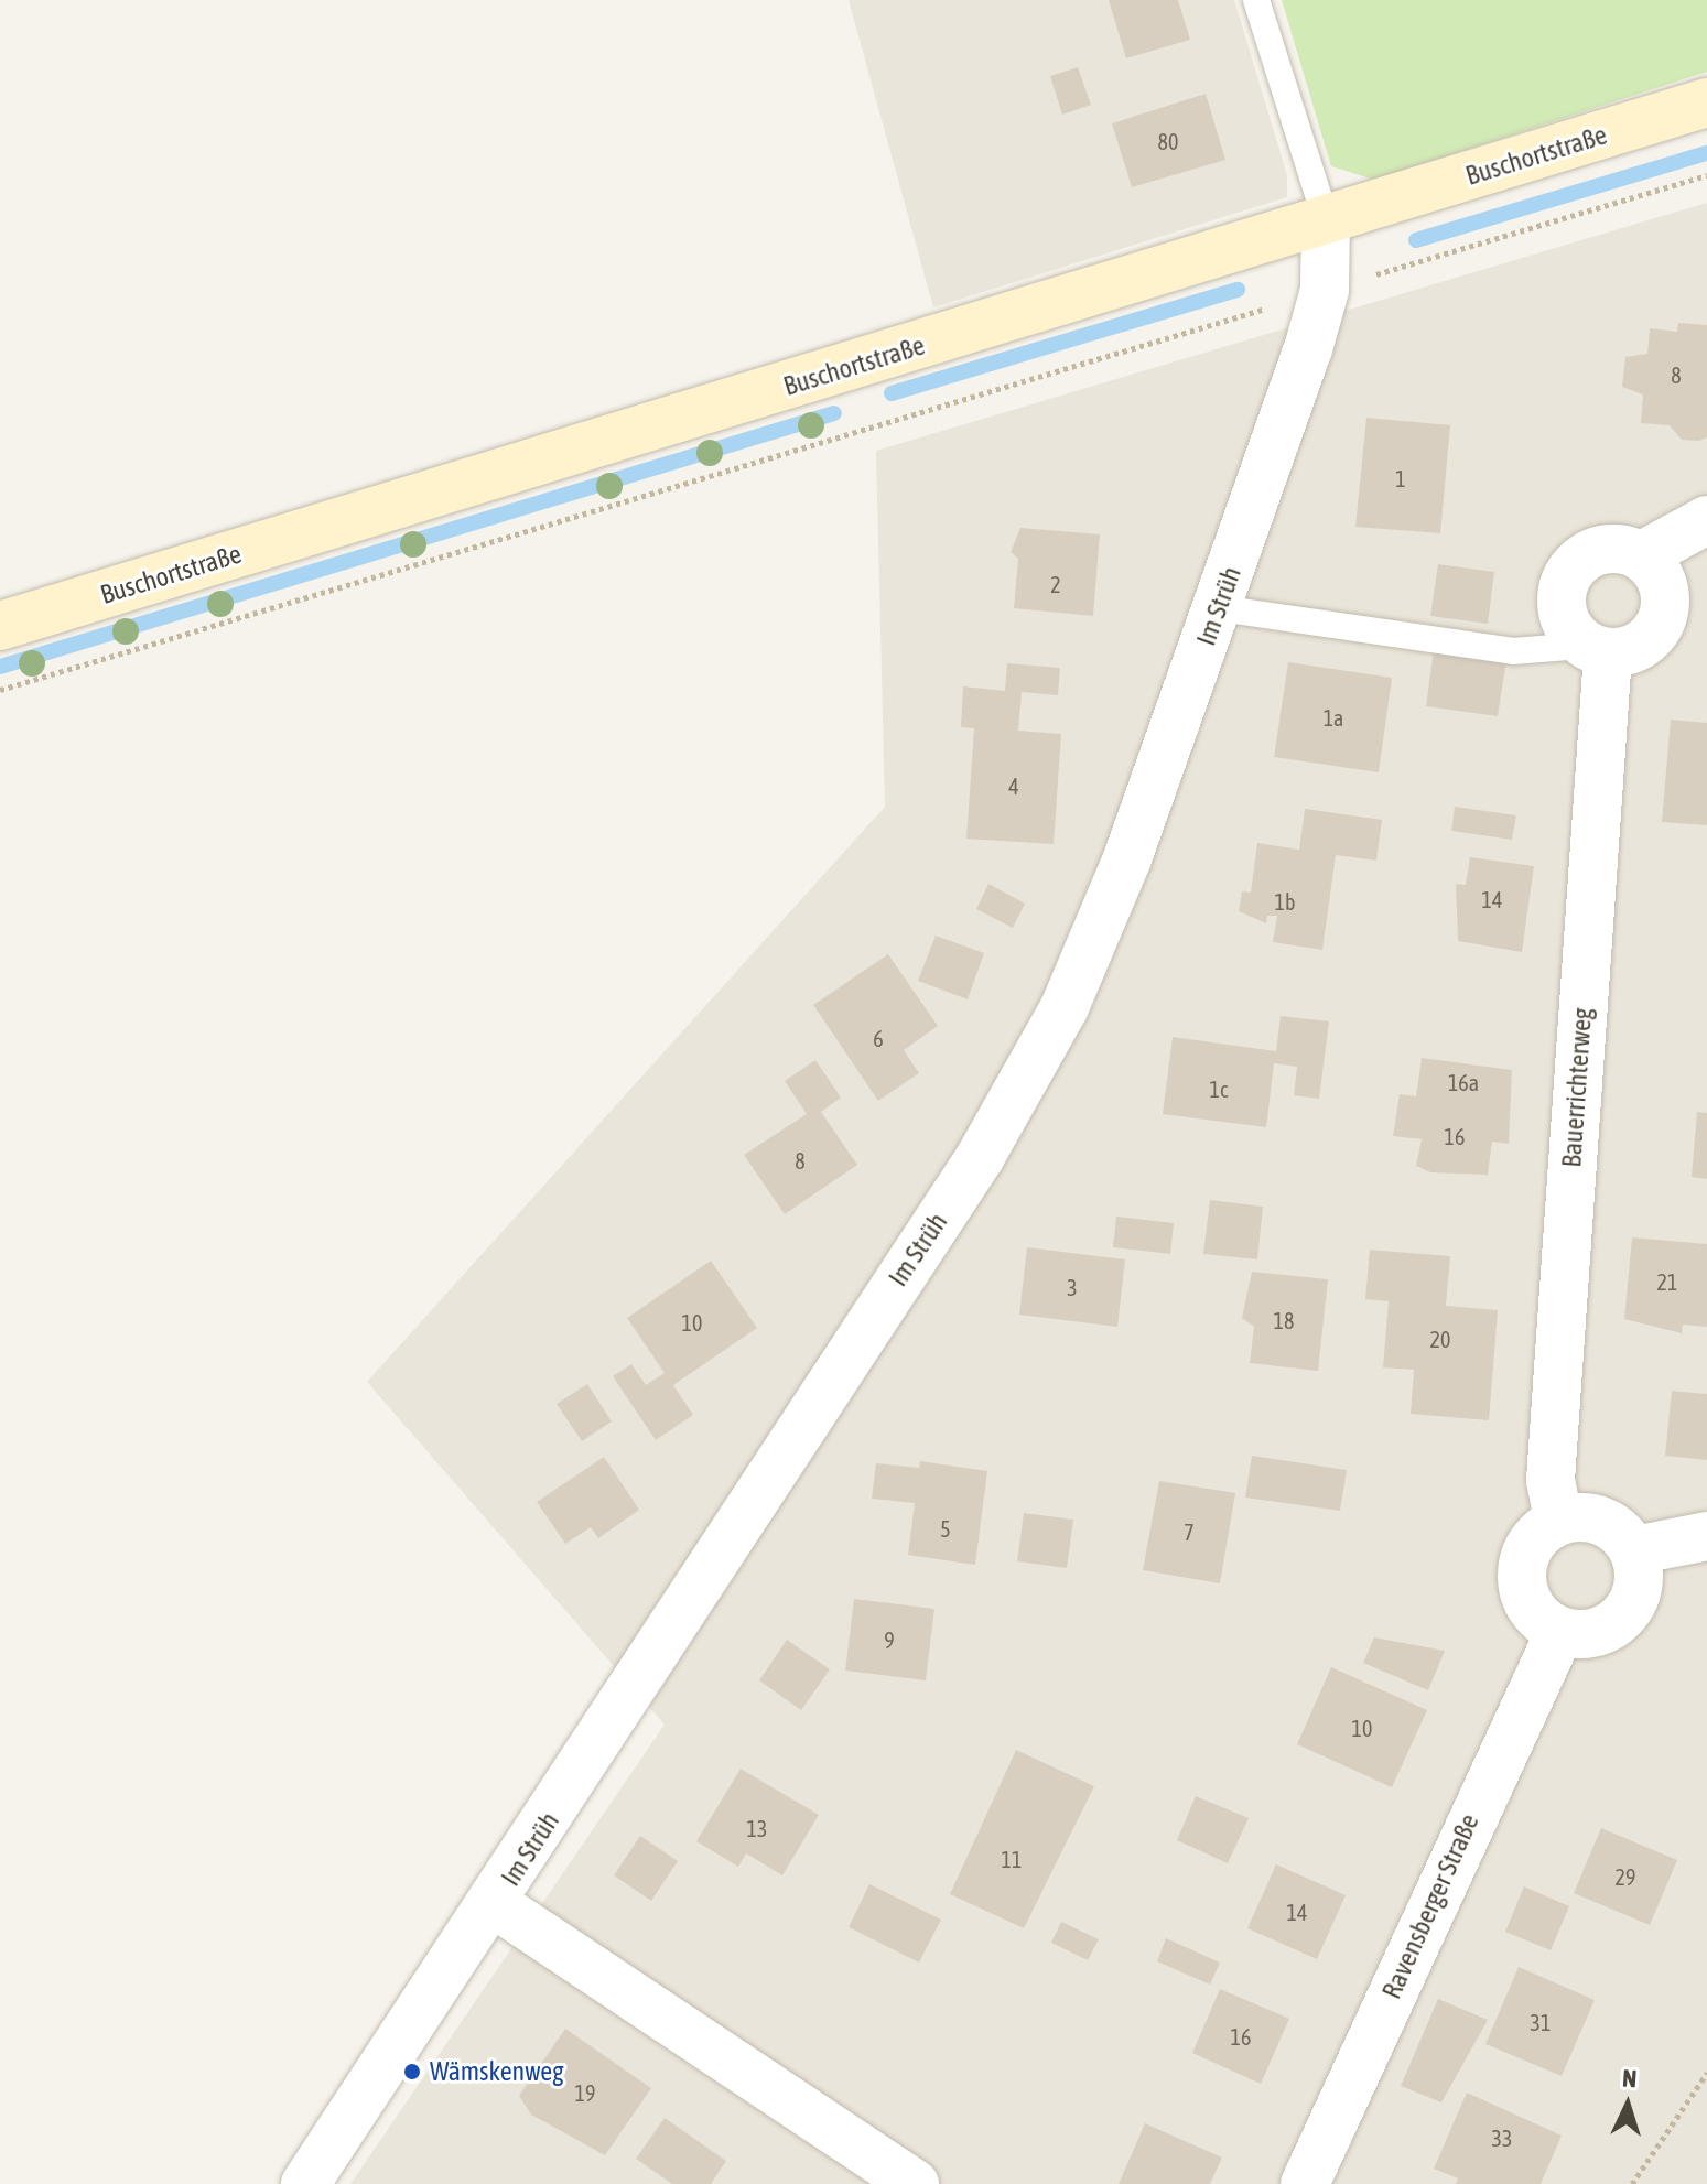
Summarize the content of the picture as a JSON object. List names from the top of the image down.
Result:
{
  "streets": {
    "main road": ["Buschortstraße"],
    "street": ["Im Strüh", "Bauerrichterweg", "Ravensberger Straße"]
  },
  "crossings": [
    ["Buschortstraße", "Im Strüh"],
    ["Bauerrichterweg", "Ravensberger Straße"]
  ],
  "places": ["Wämskenweg"],
  "house_numbers": [
    "80",
    "8",
    "1",
    "2",
    "1a",
    "4",
    "14",
    "1b",
    "6",
    "16a",
    "1c",
    "16",
    "8",
    "21",
    "3",
    "18",
    "10",
    "20",
    "5",
    "7",
    "9",
    "10",
    "13",
    "11",
    "29",
    "14",
    "31",
    "16",
    "19",
    "33"
  ],
  "north": "top"
}
